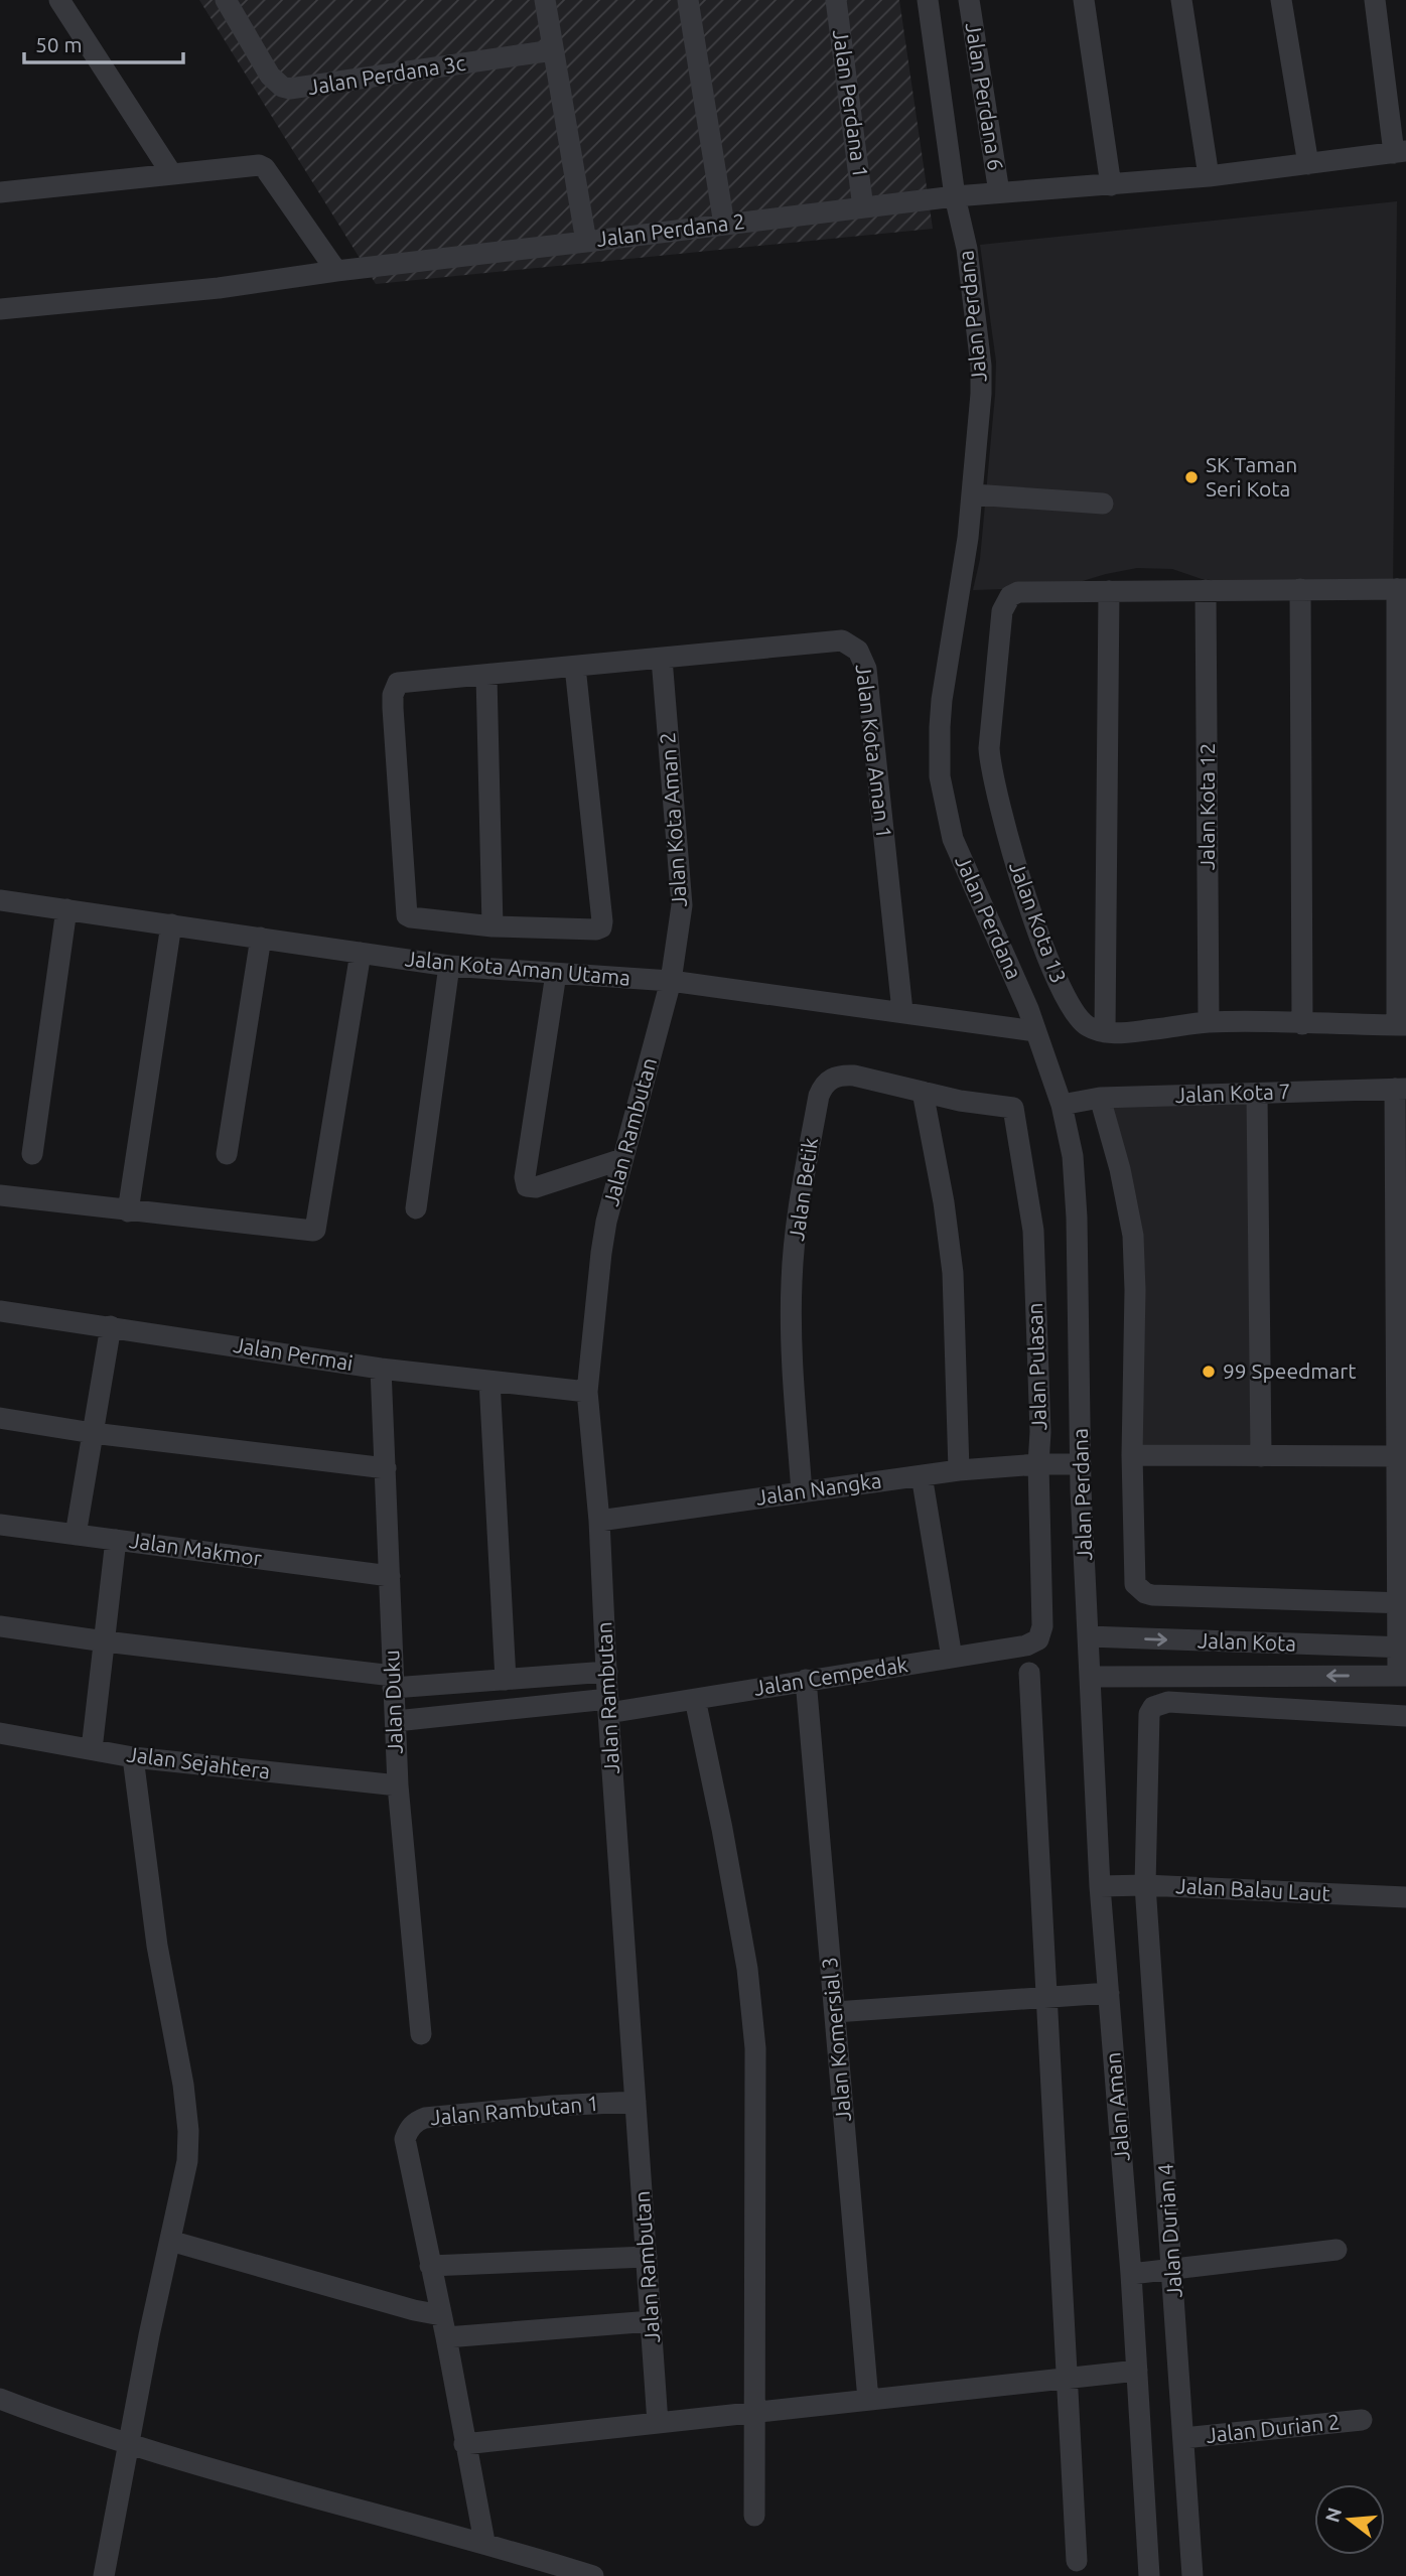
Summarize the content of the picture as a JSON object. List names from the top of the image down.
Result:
{
  "streets": {
    "street": [
      "Jalan Perdana 3c",
      "Jalan Perdana 6",
      "Jalan Perdana 1",
      "Jalan Perdana 2",
      "Jalan Perdana",
      "Jalan Kota Aman 1",
      "Jalan Kota 12",
      "Jalan Kota Aman 2",
      "Jalan Kota 13",
      "Jalan Kota Aman Utama",
      "Jalan Kota 7",
      "Jalan Rambutan",
      "Jalan Betik",
      "Jalan Permai",
      "Jalan Pulasan",
      "Jalan Nangka",
      "Jalan Makmor",
      "Jalan Kota",
      "Jalan Cempedak",
      "Jalan Duku",
      "Jalan Sejahtera",
      "Jalan Balau Laut",
      "Jalan Komersial 3",
      "Jalan Aman",
      "Jalan Rambutan 1",
      "Jalan Durian 4",
      "Jalan Durian 2"
    ]
  },
  "crossings": [
    ["Jalan Perdana 3c", "Jalan Perdana 2"],
    ["Jalan Perdana 1", "Jalan Perdana 2"],
    ["Jalan Perdana 2", "Jalan Perdana"],
    ["Jalan Perdana", "Jalan Kota Aman Utama"],
    ["Jalan Perdana", "Jalan Kota 7"],
    ["Jalan Perdana", "Jalan Nangka"],
    ["Jalan Perdana", "Jalan Kota"],
    ["Jalan Perdana", "Jalan Aman"],
    ["Jalan Kota Aman 1", "Jalan Kota Aman 2"],
    ["Jalan Kota Aman 1", "Jalan Kota Aman Utama"],
    ["Jalan Kota Aman 2", "Jalan Kota Aman Utama"],
    ["Jalan Kota Aman 2", "Jalan Rambutan"],
    ["Jalan Kota Aman Utama", "Jalan Rambutan"],
    ["Jalan Rambutan", "Jalan Permai"],
    ["Jalan Rambutan", "Jalan Nangka"],
    ["Jalan Rambutan", "Jalan Cempedak"],
    ["Jalan Rambutan", "Jalan Rambutan 1"],
    ["Jalan Betik", "Jalan Pulasan"],
    ["Jalan Betik", "Jalan Nangka"],
    ["Jalan Permai", "Jalan Duku"],
    ["Jalan Pulasan", "Jalan Nangka"],
    ["Jalan Pulasan", "Jalan Cempedak"],
    ["Jalan Makmor", "Jalan Duku"],
    ["Jalan Kota", "Jalan Aman"],
    ["Jalan Cempedak", "Jalan Duku"],
    ["Jalan Cempedak", "Jalan Komersial 3"],
    ["Jalan Duku", "Jalan Sejahtera"],
    ["Jalan Balau Laut", "Jalan Aman"],
    ["Jalan Balau Laut", "Jalan Durian 4"],
    ["Jalan Durian 4", "Jalan Durian 2"]
  ],
  "places": ["SK Taman Seri Kota", "99 Speedmart"],
  "scale_bar": "50 m",
  "north": "left"
}
